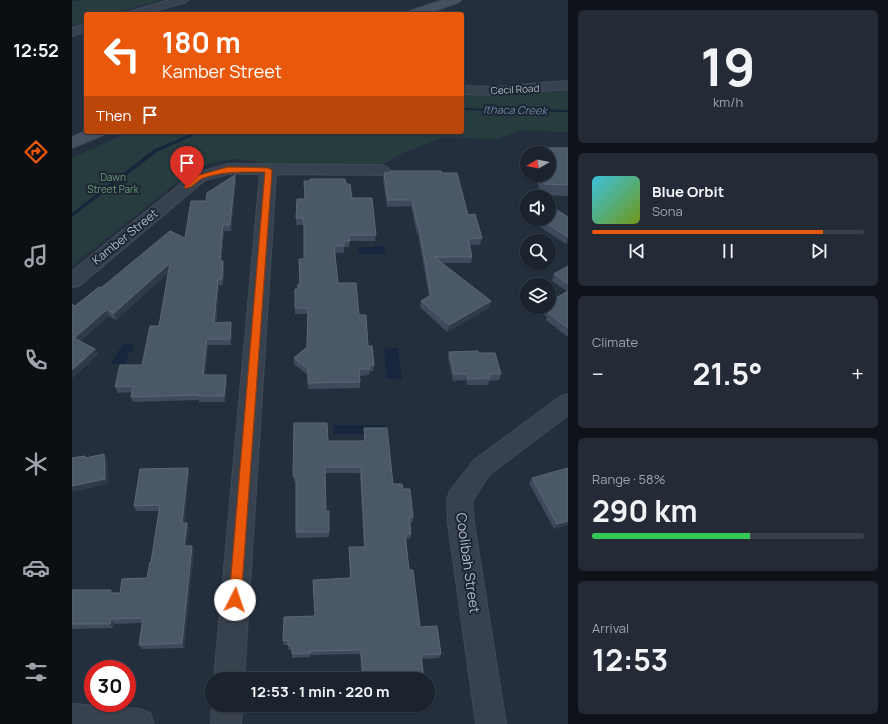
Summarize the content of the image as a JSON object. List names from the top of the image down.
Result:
{
  "streets": {
    "street": ["Cecil Road", "Kamber Street", "Coolibah Street"]
  },
  "water": ["Ithaca Creek"],
  "parks": ["Dawn Street Park"],
  "north": "left",
  "page": {
    "tabs": "12:52",
    "tile": [
      ["19", "km/h"],
      "Climate",
      ["Range · 58%", "290 km"],
      ["Arrival", "12:53"]
    ],
    "turn": ["180 m", "Kamber Street"],
    "then": "Then",
    "song": ["Blue Orbit", "Sona"],
    "heat": ["−", "21.5°", "+"],
    "limit": "30",
    "trip": "12:53 · 1 min · 220 m"
  }
}
